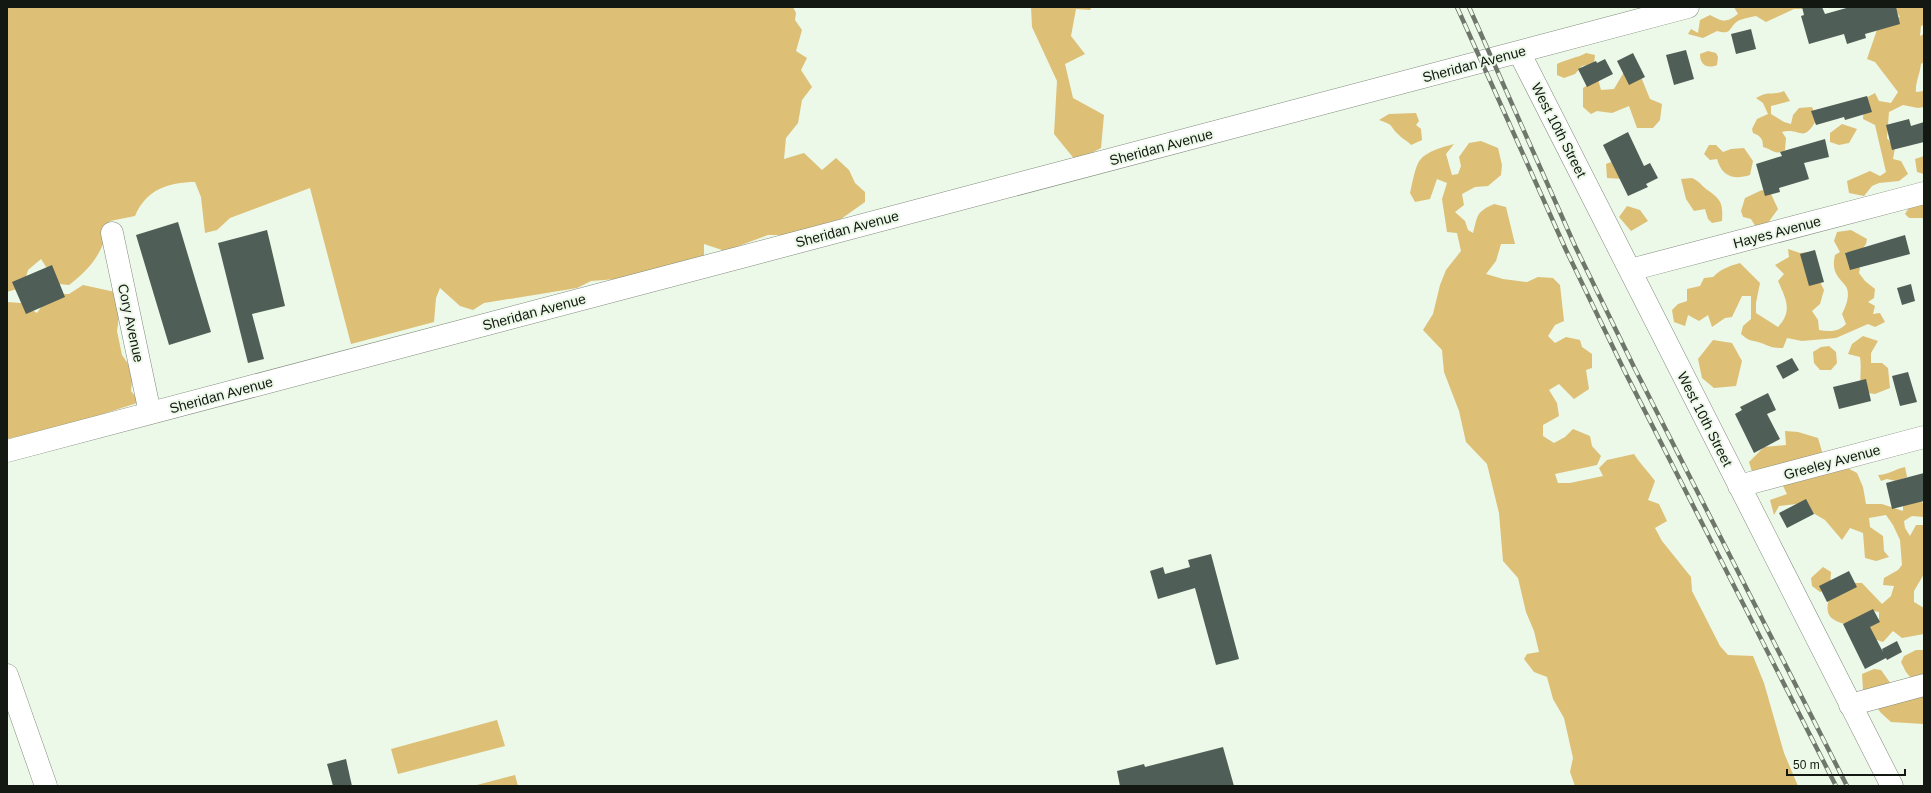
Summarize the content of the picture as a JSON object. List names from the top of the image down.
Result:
{
  "streets": {
    "street": [
      "Sheridan Avenue",
      "West 10th Street",
      "Hayes Avenue",
      "Cory Avenue",
      "Greeley Avenue"
    ]
  },
  "crossings": [
    ["Sheridan Avenue", "West 10th Street"],
    ["Sheridan Avenue", "Cory Avenue"],
    ["West 10th Street", "Hayes Avenue"],
    ["West 10th Street", "Greeley Avenue"]
  ],
  "scale_bar": "50 m"
}
